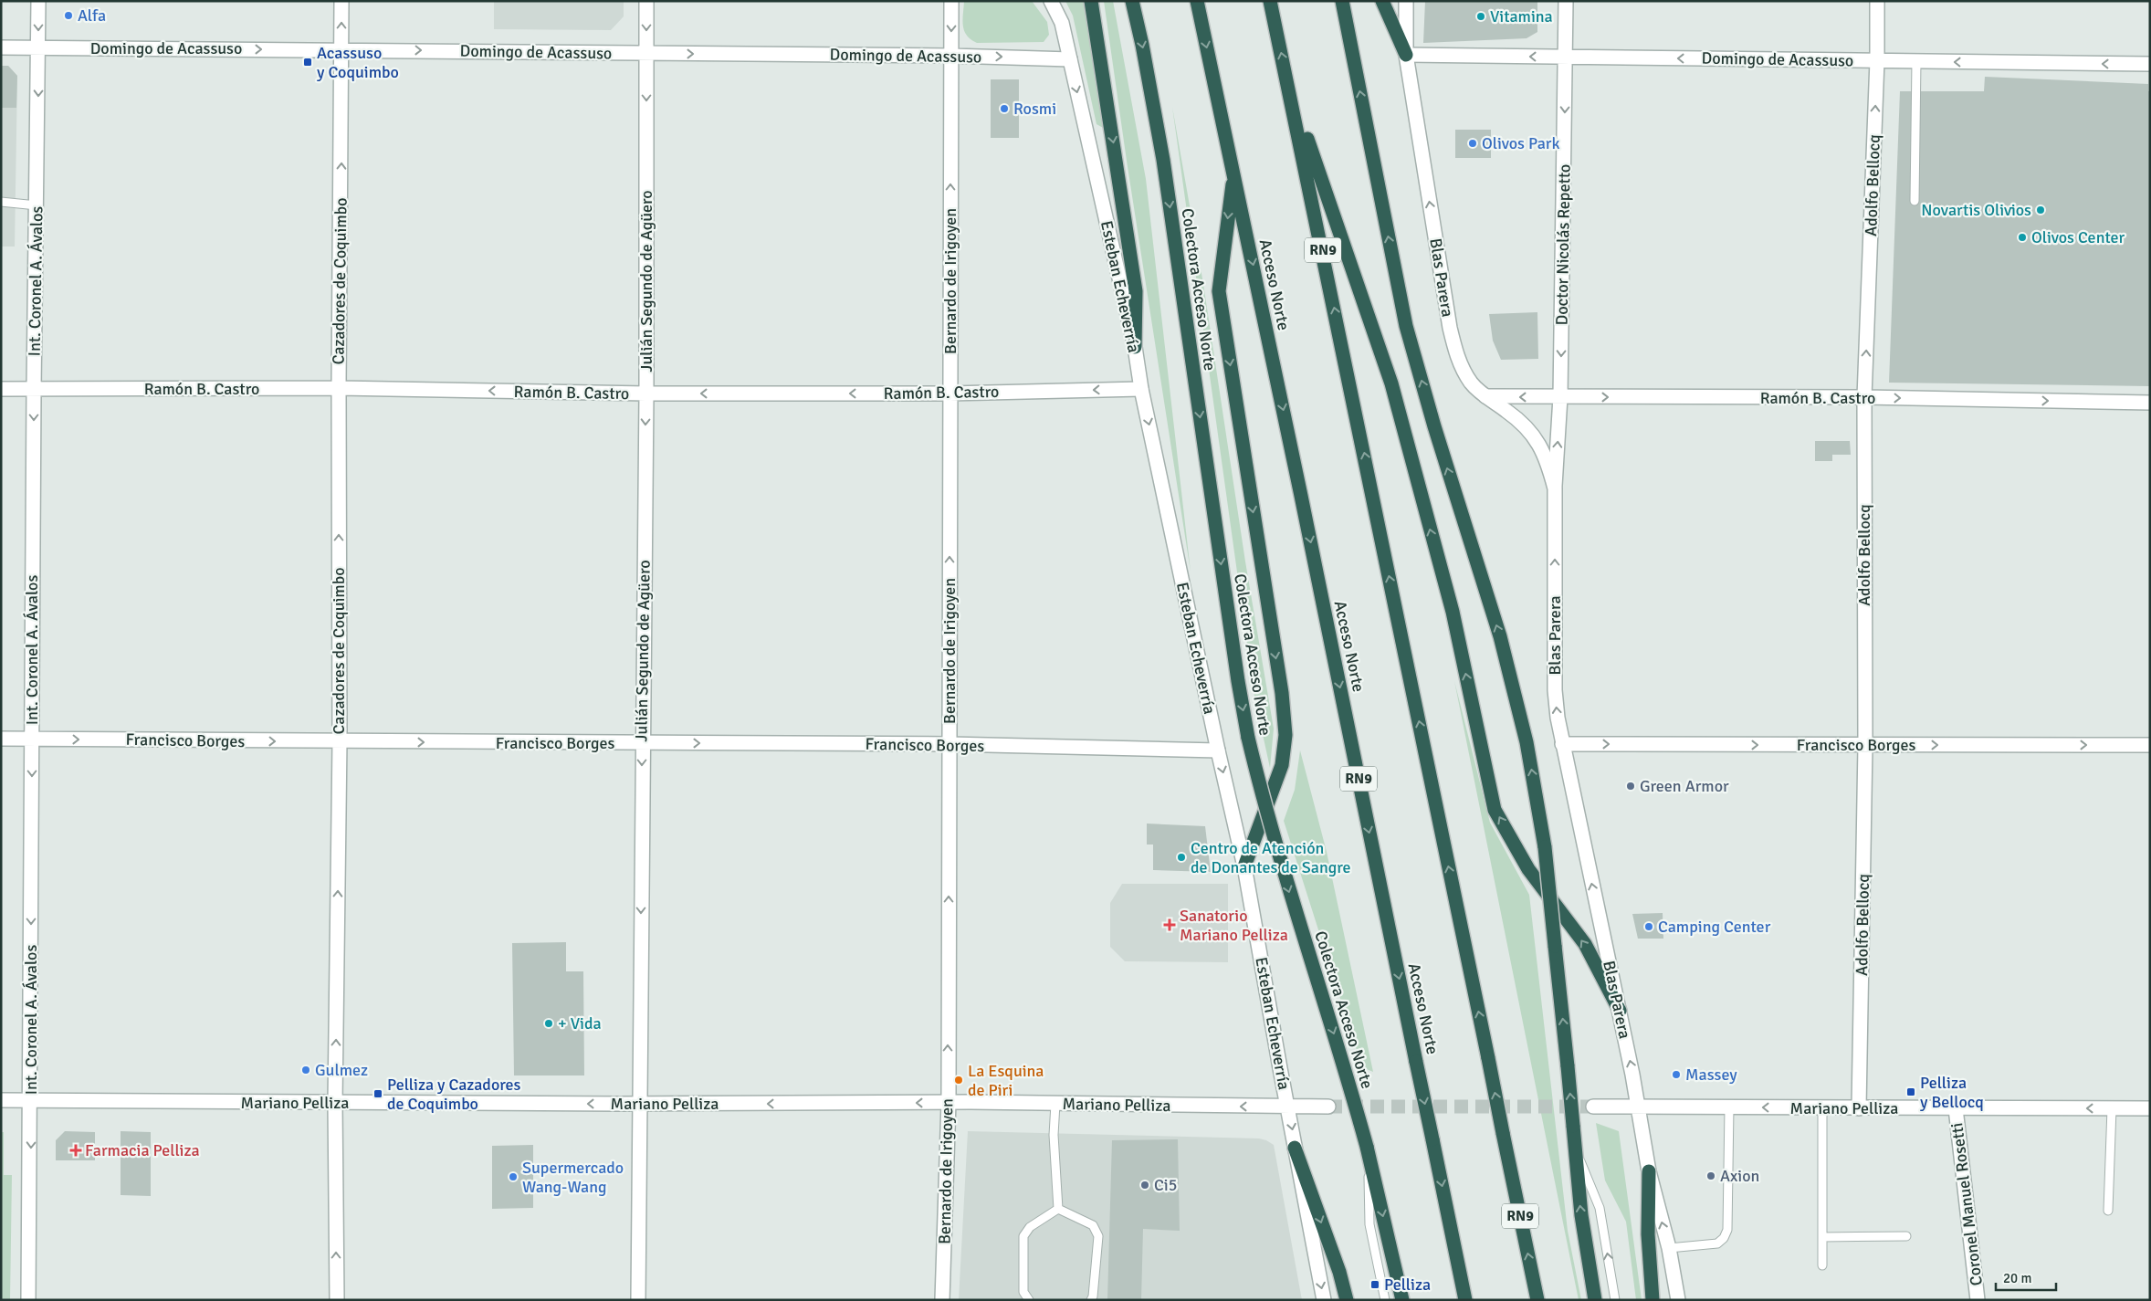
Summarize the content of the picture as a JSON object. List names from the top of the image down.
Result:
{
  "streets": {
    "highway": ["RN9", "Acceso Norte", "Colectora Acceso Norte"],
    "street": [
      "Domingo de Acassuso",
      "Adolfo Bellocq",
      "Doctor Nicolás Repetto",
      "Blas Parera",
      "Int. Coronel A. Ávalos",
      "Cazadores de Coquimbo",
      "Julián Segundo de Agüero",
      "Bernardo de Irigoyen",
      "Esteban Echeverría",
      "Ramón B. Castro",
      "Francisco Borges",
      "Mariano Pelliza",
      "Coronel Manuel Rosetti"
    ]
  },
  "crossings": [
    ["Domingo de Acassuso", "Adolfo Bellocq"],
    ["Domingo de Acassuso", "Doctor Nicolás Repetto"],
    ["Domingo de Acassuso", "Blas Parera"],
    ["Domingo de Acassuso", "Int. Coronel A. Ávalos"],
    ["Domingo de Acassuso", "Cazadores de Coquimbo"],
    ["Domingo de Acassuso", "Julián Segundo de Agüero"],
    ["Domingo de Acassuso", "Bernardo de Irigoyen"],
    ["Domingo de Acassuso", "Esteban Echeverría"],
    ["Adolfo Bellocq", "Ramón B. Castro"],
    ["Adolfo Bellocq", "Francisco Borges"],
    ["Adolfo Bellocq", "Mariano Pelliza"],
    ["Doctor Nicolás Repetto", "Blas Parera"],
    ["Doctor Nicolás Repetto", "Ramón B. Castro"],
    ["Blas Parera", "Ramón B. Castro"],
    ["Blas Parera", "Francisco Borges"],
    ["Blas Parera", "Mariano Pelliza"],
    ["Int. Coronel A. Ávalos", "Ramón B. Castro"],
    ["Int. Coronel A. Ávalos", "Francisco Borges"],
    ["Int. Coronel A. Ávalos", "Mariano Pelliza"],
    ["Cazadores de Coquimbo", "Ramón B. Castro"],
    ["Cazadores de Coquimbo", "Francisco Borges"],
    ["Cazadores de Coquimbo", "Mariano Pelliza"],
    ["Julián Segundo de Agüero", "Ramón B. Castro"],
    ["Julián Segundo de Agüero", "Francisco Borges"],
    ["Julián Segundo de Agüero", "Mariano Pelliza"],
    ["Bernardo de Irigoyen", "Ramón B. Castro"],
    ["Bernardo de Irigoyen", "Francisco Borges"],
    ["Bernardo de Irigoyen", "Mariano Pelliza"],
    ["Esteban Echeverría", "Ramón B. Castro"],
    ["Esteban Echeverría", "Francisco Borges"],
    ["Esteban Echeverría", "Mariano Pelliza"],
    ["Mariano Pelliza", "Coronel Manuel Rosetti"]
  ],
  "one_way": [
    "Blas Parera",
    "Int. Coronel A. Ávalos",
    "Cazadores de Coquimbo",
    "Julián Segundo de Agüero",
    "Bernardo de Irigoyen",
    "Esteban Echeverría",
    "Francisco Borges",
    "Mariano Pelliza"
  ],
  "places": {
    "other": [
      "Alfa",
      "Vitamina",
      "Rosmi",
      "Olivos Park",
      "Novartis Olivios",
      "Olivos Center",
      "Green Armor",
      "Centro de Atención de Donantes de Sangre",
      "Camping Center",
      "+ Vida",
      "Gulmez",
      "Massey",
      "La Esquina de Piri",
      "Axion",
      "Supermercado Wang-Wang",
      "Ci5"
    ],
    "transit": [
      "Acassuso y Coquimbo",
      "Pelliza y Bellocq",
      "Pelliza y Cazadores de Coquimbo",
      "Pelliza"
    ],
    "health": ["Sanatorio Mariano Pelliza", "Farmacia Pelliza"]
  },
  "scale_bar": "20 m"
}
